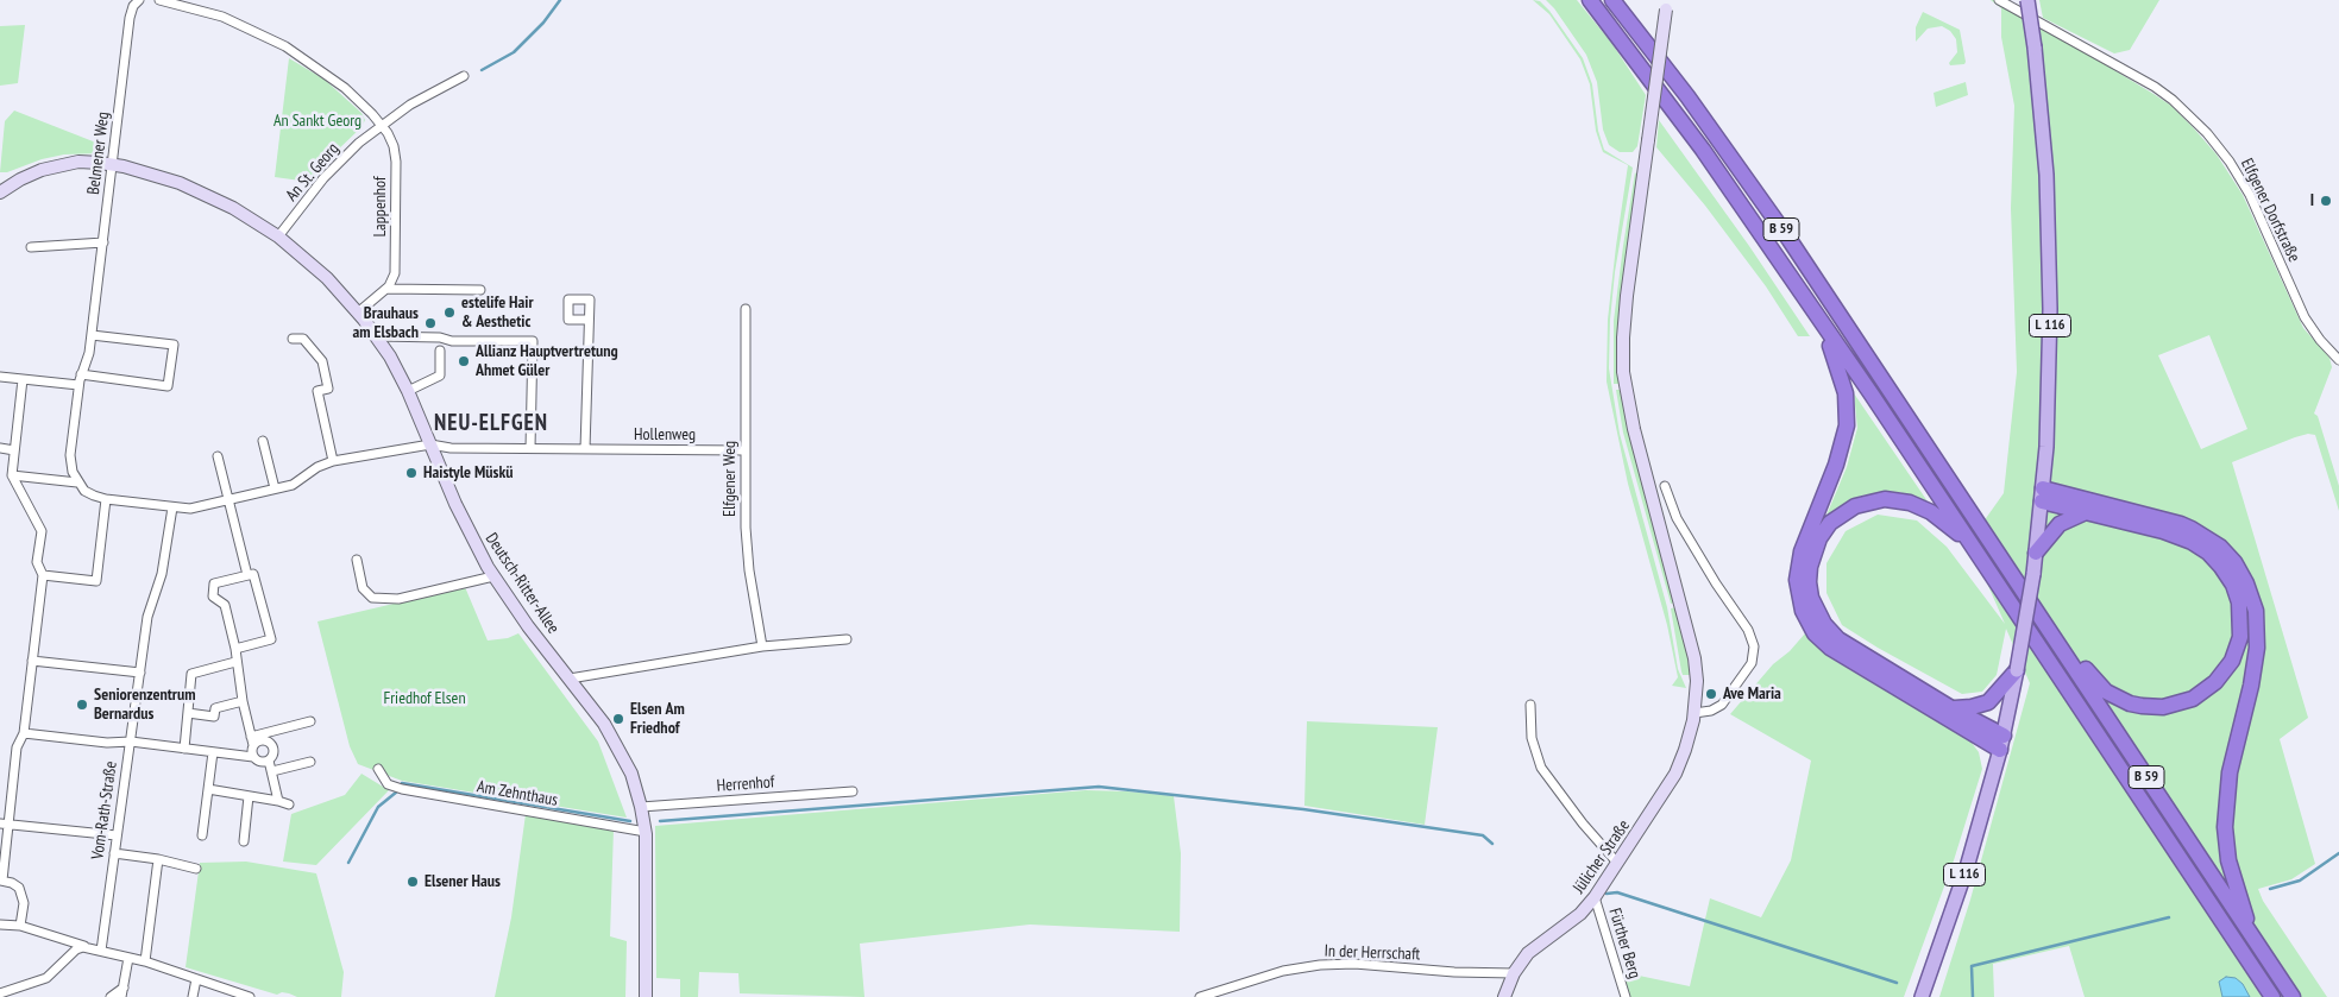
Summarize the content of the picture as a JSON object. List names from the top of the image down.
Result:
{
  "streets": {
    "highway": ["B 59"],
    "main road": ["L 116"],
    "street": [
      "Belmener Weg",
      "An St. Georg",
      "Lappenhof",
      "Elfgener Dorfstraße",
      "Hollenweg",
      "Elfgener Weg",
      "Deutsch-Ritter-Allee",
      "Herrenhof",
      "Am Zehnthaus",
      "Vom-Rath-Straße",
      "Jülicher Straße",
      "Fürther Berg",
      "In der Herrschaft"
    ]
  },
  "crossings": [
    ["Belmener Weg", "Deutsch-Ritter-Allee"],
    ["An St. Georg", "Lappenhof"],
    ["An St. Georg", "Deutsch-Ritter-Allee"],
    ["Hollenweg", "Elfgener Weg"],
    ["Hollenweg", "Deutsch-Ritter-Allee"],
    ["Hollenweg", "Vom-Rath-Straße"],
    ["Deutsch-Ritter-Allee", "Herrenhof"],
    ["Deutsch-Ritter-Allee", "Am Zehnthaus"],
    ["Jülicher Straße", "Fürther Berg"],
    ["Jülicher Straße", "In der Herrschaft"]
  ],
  "districts": ["NEU-ELFGEN"],
  "parks": ["An Sankt Georg", "Friedhof Elsen"],
  "places": [
    "I",
    "estelife Hair & Aesthetic",
    "Brauhaus am Elsbach",
    "Allianz Hauptvertretung Ahmet Güler",
    "Haistyle Müskü",
    "Ave Maria",
    "Seniorenzentrum Bernardus",
    "Elsen Am Friedhof",
    "Elsener Haus"
  ]
}
